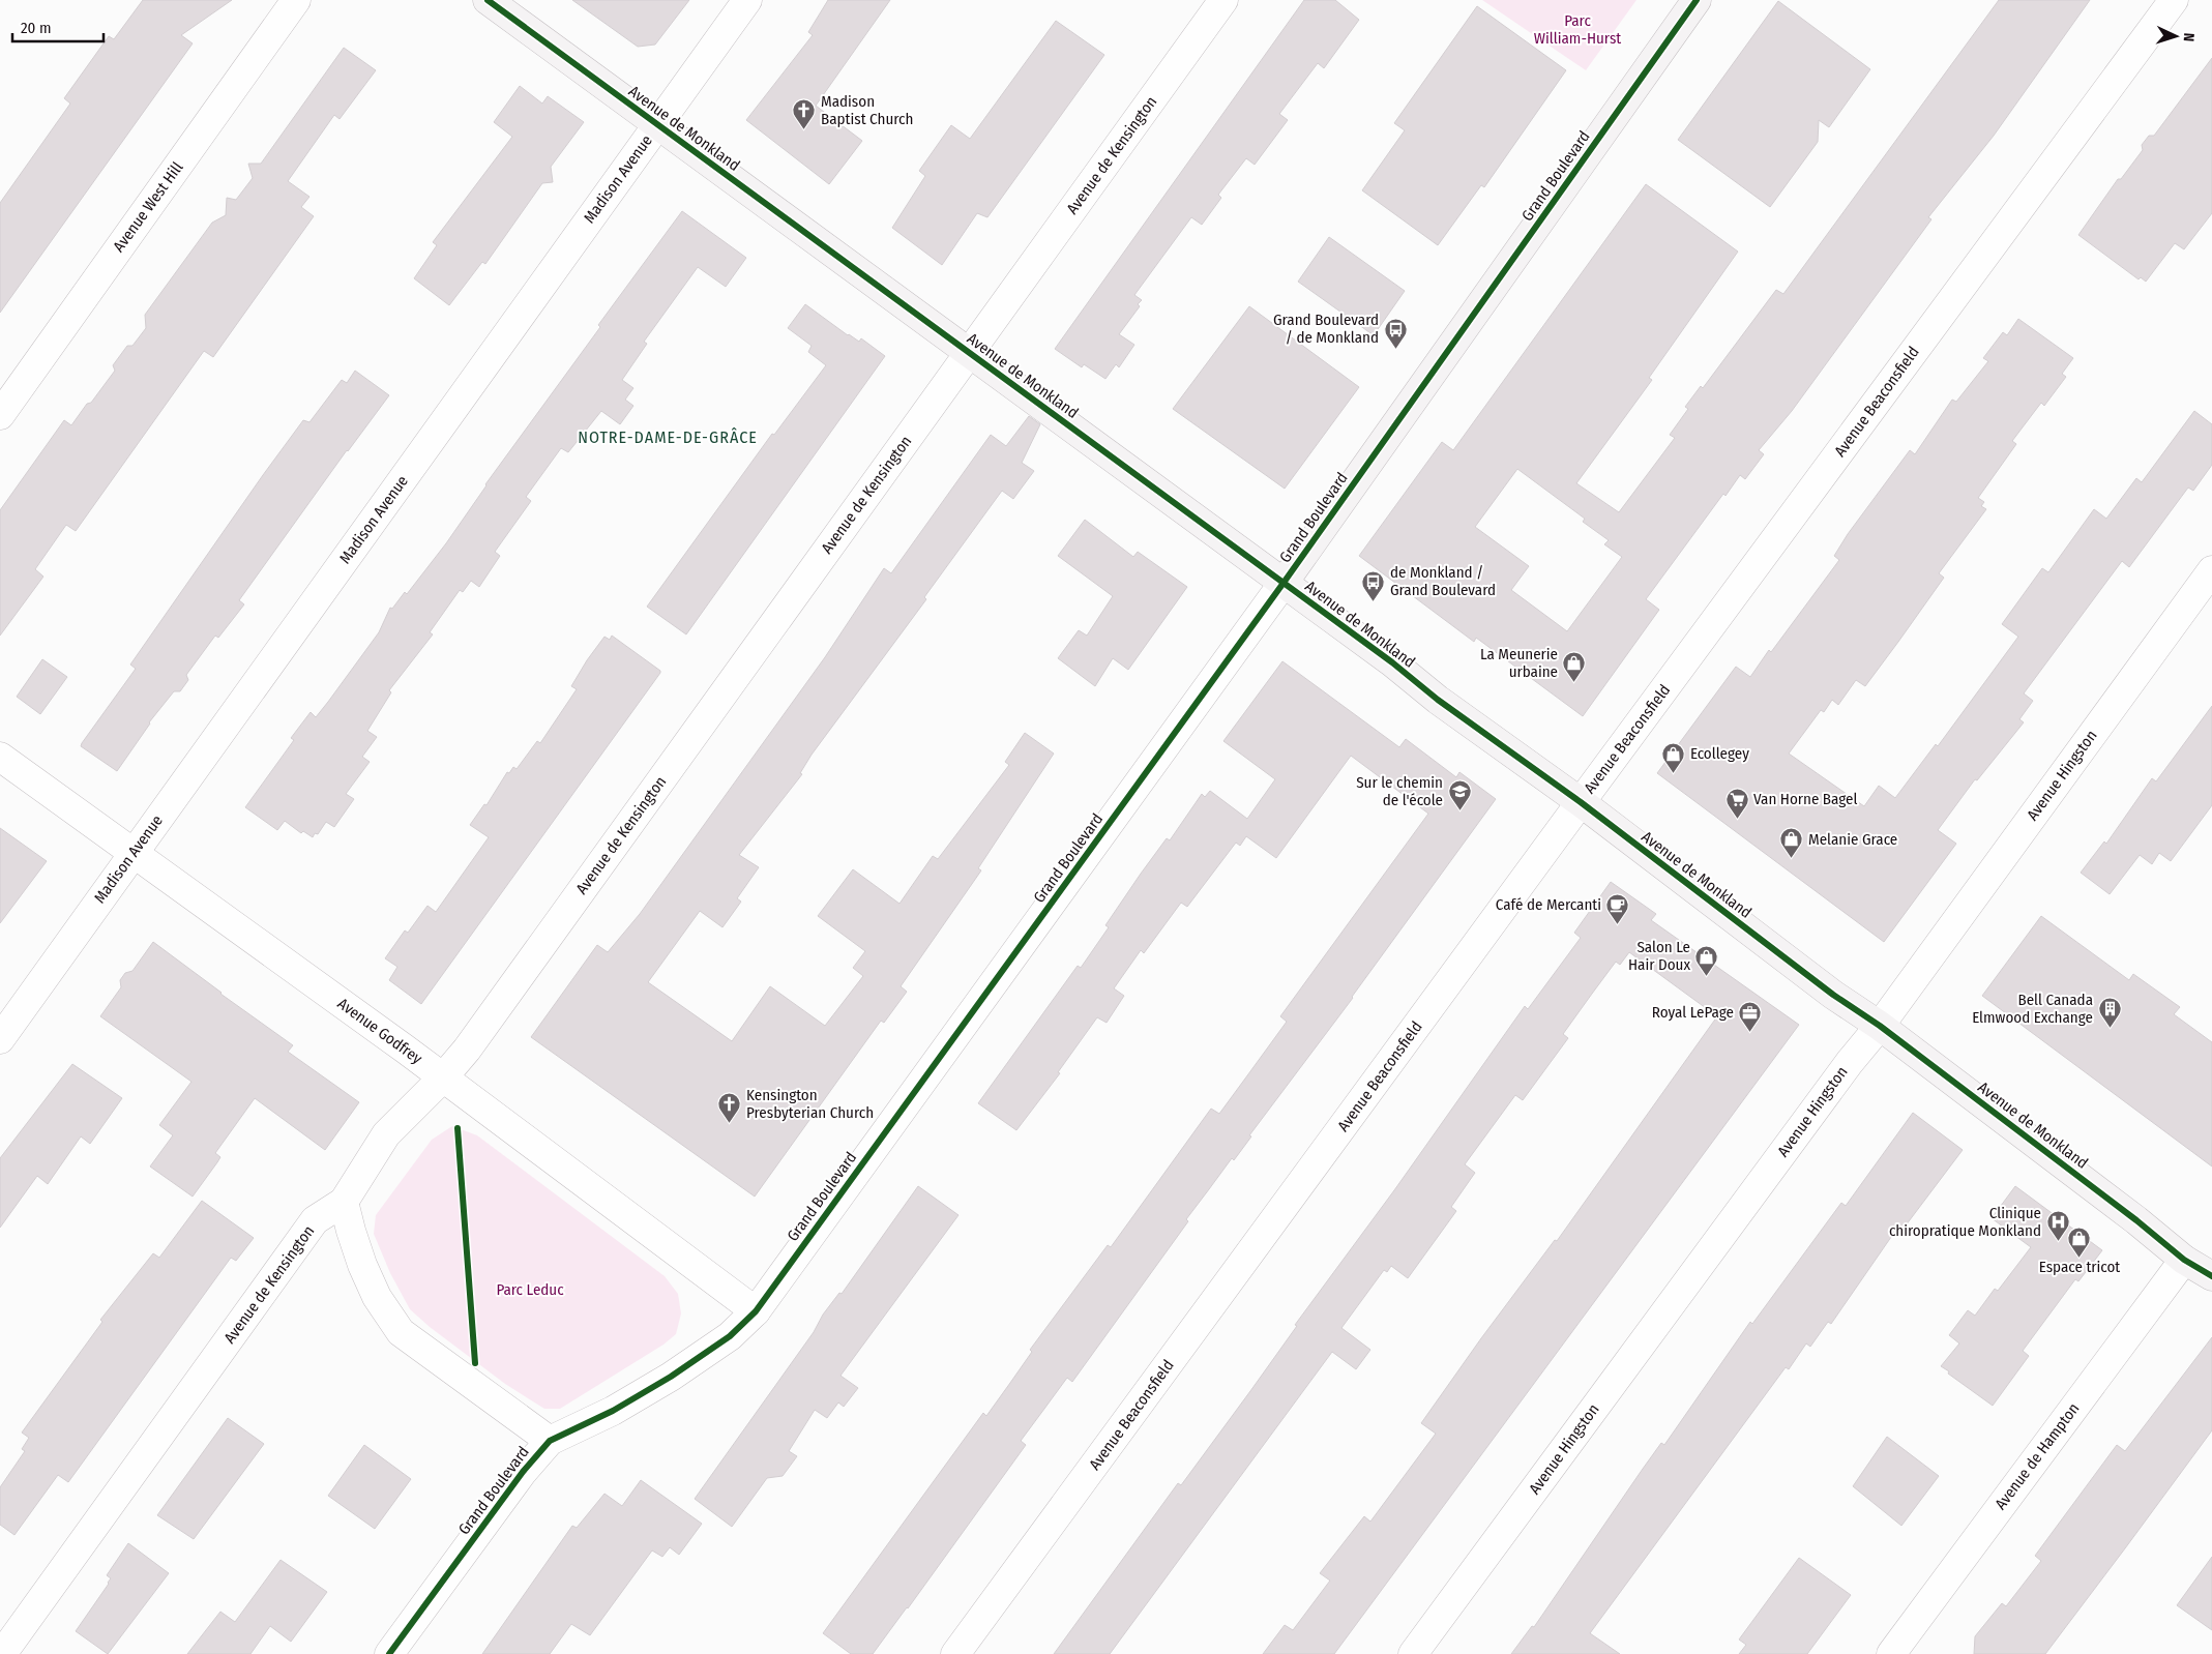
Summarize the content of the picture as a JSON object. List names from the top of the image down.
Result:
{
  "streets": {
    "street": [
      "Avenue de Monkland",
      "Avenue de Kensington",
      "Grand Boulevard",
      "Madison Avenue",
      "Avenue West Hill",
      "Avenue Beaconsfield",
      "Avenue Hingston",
      "Avenue Godfrey",
      "Avenue de Hampton"
    ]
  },
  "crossings": [
    ["Avenue de Monkland", "Avenue de Kensington"],
    ["Avenue de Monkland", "Grand Boulevard"],
    ["Avenue de Monkland", "Madison Avenue"],
    ["Avenue de Monkland", "Avenue Beaconsfield"],
    ["Avenue de Monkland", "Avenue Hingston"],
    ["Avenue de Monkland", "Avenue de Hampton"],
    ["Avenue de Kensington", "Avenue Godfrey"],
    ["Grand Boulevard", "Avenue Godfrey"],
    ["Madison Avenue", "Avenue Godfrey"]
  ],
  "districts": ["NOTRE-DAME-DE-GRÂCE"],
  "parks": ["Parc William-Hurst", "Parc Leduc"],
  "places": {
    "church": ["Madison Baptist Church", "Kensington Presbyterian Church"],
    "bus stop": ["Grand Boulevard / de Monkland", "de Monkland / Grand Boulevard"],
    "shop": [
      "La Meunerie urbaine",
      "Ecollegey",
      "Melanie Grace",
      "Salon Le Hair Doux",
      "Espace tricot"
    ],
    "school or university": ["Sur le chemin de l'école"],
    "supermarket": ["Van Horne Bagel"],
    "cafe": ["Café de Mercanti"],
    "building": ["Bell Canada Elmwood Exchange"],
    "office": ["Royal LePage"],
    "hospital": ["Clinique chiropratique Monkland"]
  },
  "scale_bar": "20 m",
  "north": "right"
}
